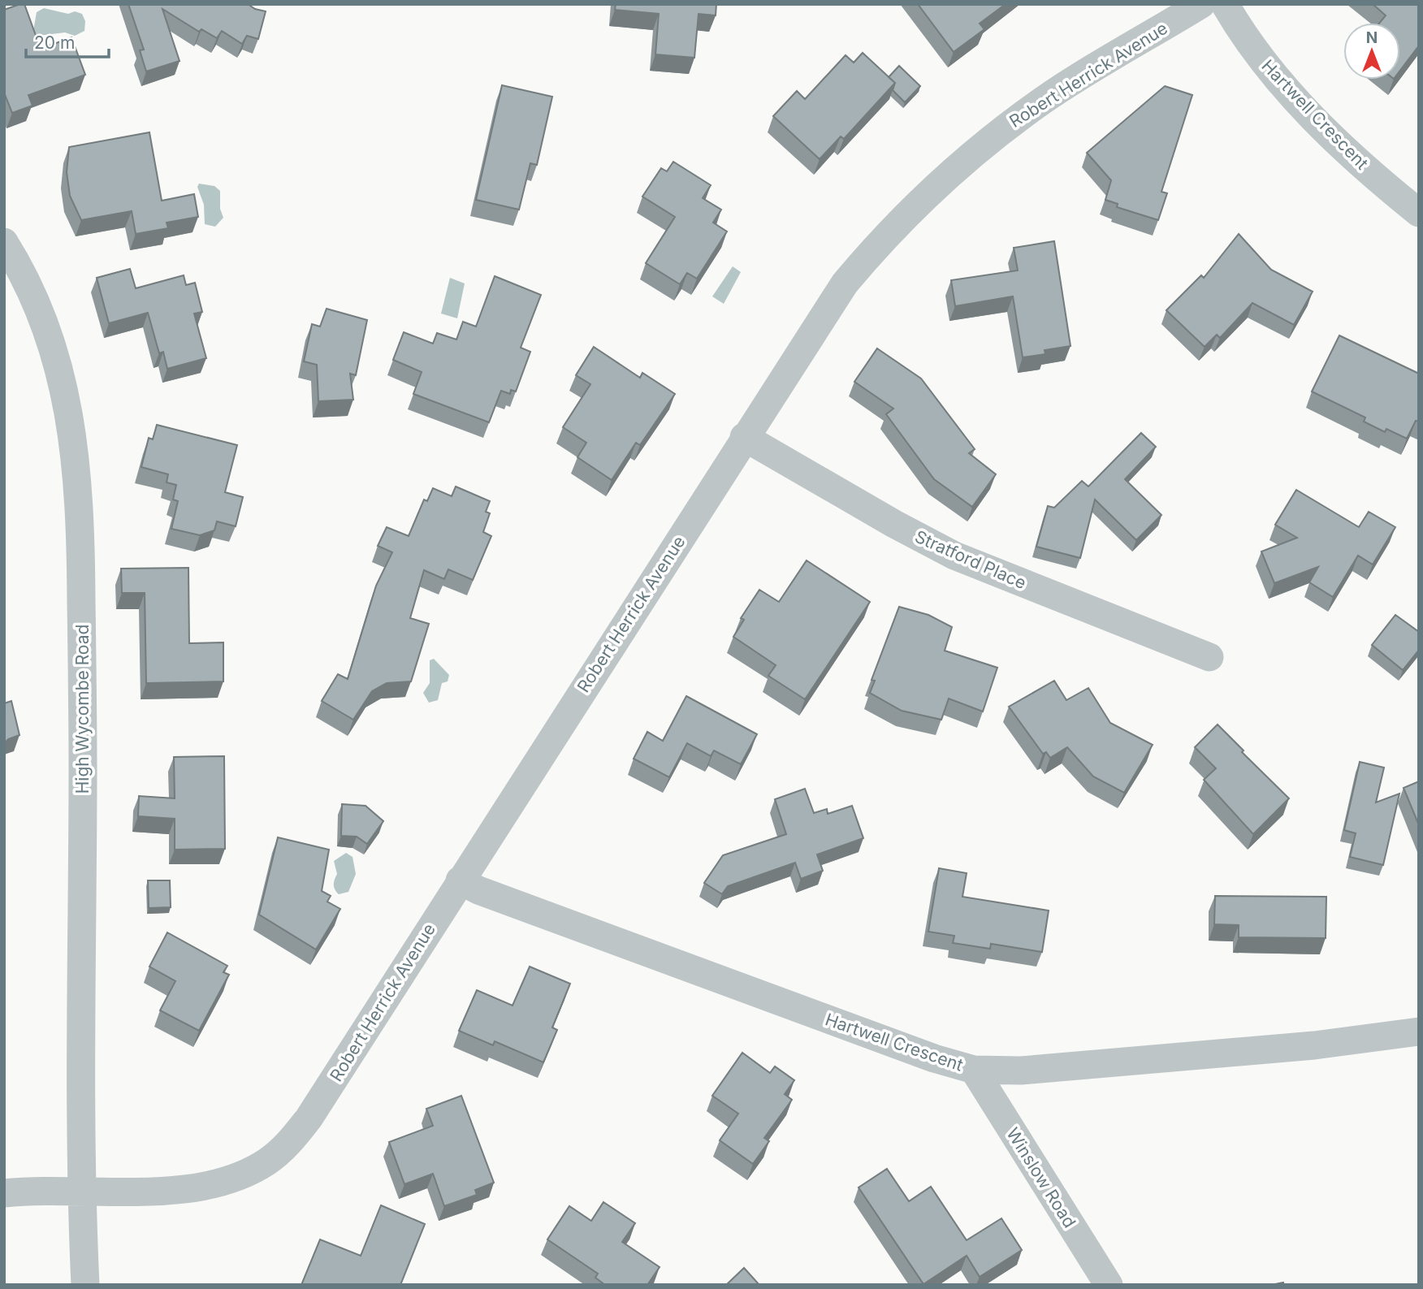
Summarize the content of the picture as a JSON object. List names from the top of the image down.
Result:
{
  "streets": {
    "street": [
      "Robert Herrick Avenue",
      "Hartwell Crescent",
      "Stratford Place",
      "High Wycombe Road",
      "Winslow Road"
    ]
  },
  "crossings": [
    ["Robert Herrick Avenue", "Hartwell Crescent"],
    ["Robert Herrick Avenue", "Stratford Place"],
    ["Robert Herrick Avenue", "High Wycombe Road"],
    ["Hartwell Crescent", "Winslow Road"]
  ],
  "scale_bar": "20 m",
  "north": "top"
}
